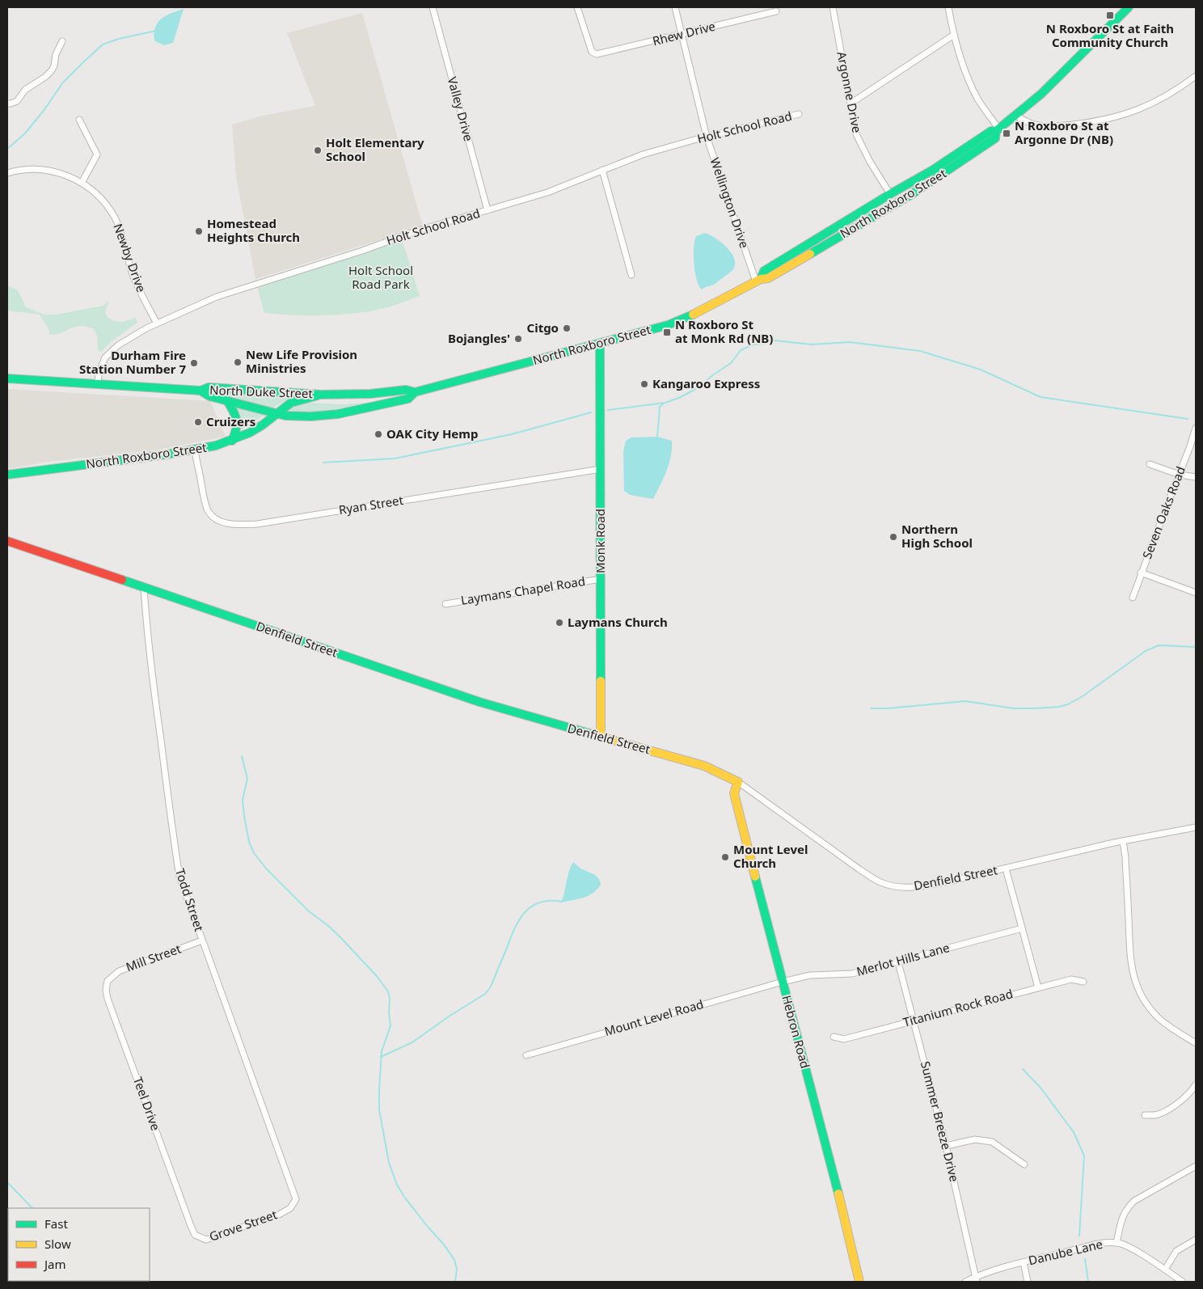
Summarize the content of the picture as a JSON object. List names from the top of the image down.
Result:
{
  "streets": {
    "main road": [
      "North Roxboro Street",
      "North Duke Street",
      "Monk Road",
      "Denfield Street",
      "Hebron Road"
    ],
    "street": [
      "Rhew Drive",
      "Argonne Drive",
      "Valley Drive",
      "Holt School Road",
      "Wellington Drive",
      "Newby Drive",
      "Ryan Street",
      "Seven Oaks Road",
      "Laymans Chapel Road",
      "Todd Street",
      "Mill Street",
      "Merlot Hills Lane",
      "Titanium Rock Road",
      "Mount Level Road",
      "Teel Drive",
      "Summer Breeze Drive",
      "Grove Street",
      "Danube Lane"
    ]
  },
  "crossings": [
    ["Rhew Drive", "Wellington Drive"],
    ["Argonne Drive", "North Roxboro Street"],
    ["Valley Drive", "Holt School Road"],
    ["Holt School Road", "Wellington Drive"],
    ["Holt School Road", "Newby Drive"],
    ["Holt School Road", "North Duke Street"],
    ["Wellington Drive", "North Roxboro Street"],
    ["North Roxboro Street", "North Duke Street"],
    ["North Roxboro Street", "Ryan Street"],
    ["North Roxboro Street", "Monk Road"],
    ["Ryan Street", "Monk Road"],
    ["Monk Road", "Laymans Chapel Road"],
    ["Monk Road", "Denfield Street"],
    ["Denfield Street", "Todd Street"],
    ["Denfield Street", "Hebron Road"],
    ["Todd Street", "Mill Street"],
    ["Todd Street", "Grove Street"],
    ["Mill Street", "Teel Drive"],
    ["Merlot Hills Lane", "Mount Level Road"],
    ["Merlot Hills Lane", "Hebron Road"],
    ["Merlot Hills Lane", "Summer Breeze Drive"],
    ["Titanium Rock Road", "Summer Breeze Drive"],
    ["Mount Level Road", "Hebron Road"],
    ["Teel Drive", "Grove Street"],
    ["Summer Breeze Drive", "Danube Lane"]
  ],
  "parks": ["Holt School Road Park"],
  "places": {
    "transit": ["N Roxboro St at Faith Community Church", "N Roxboro St at Argonne Dr (NB)", "N Roxboro St at Monk Rd (NB)"],
    "other": [
      "Holt Elementary School",
      "Homestead Heights Church",
      "Citgo",
      "Bojangles'",
      "New Life Provision Ministries",
      "Durham Fire Station Number 7",
      "Kangaroo Express",
      "Cruizers",
      "OAK City Hemp",
      "Northern High School",
      "Laymans Church",
      "Mount Level Church"
    ]
  },
  "legend": ["Fast", "Slow", "Jam"]
}
